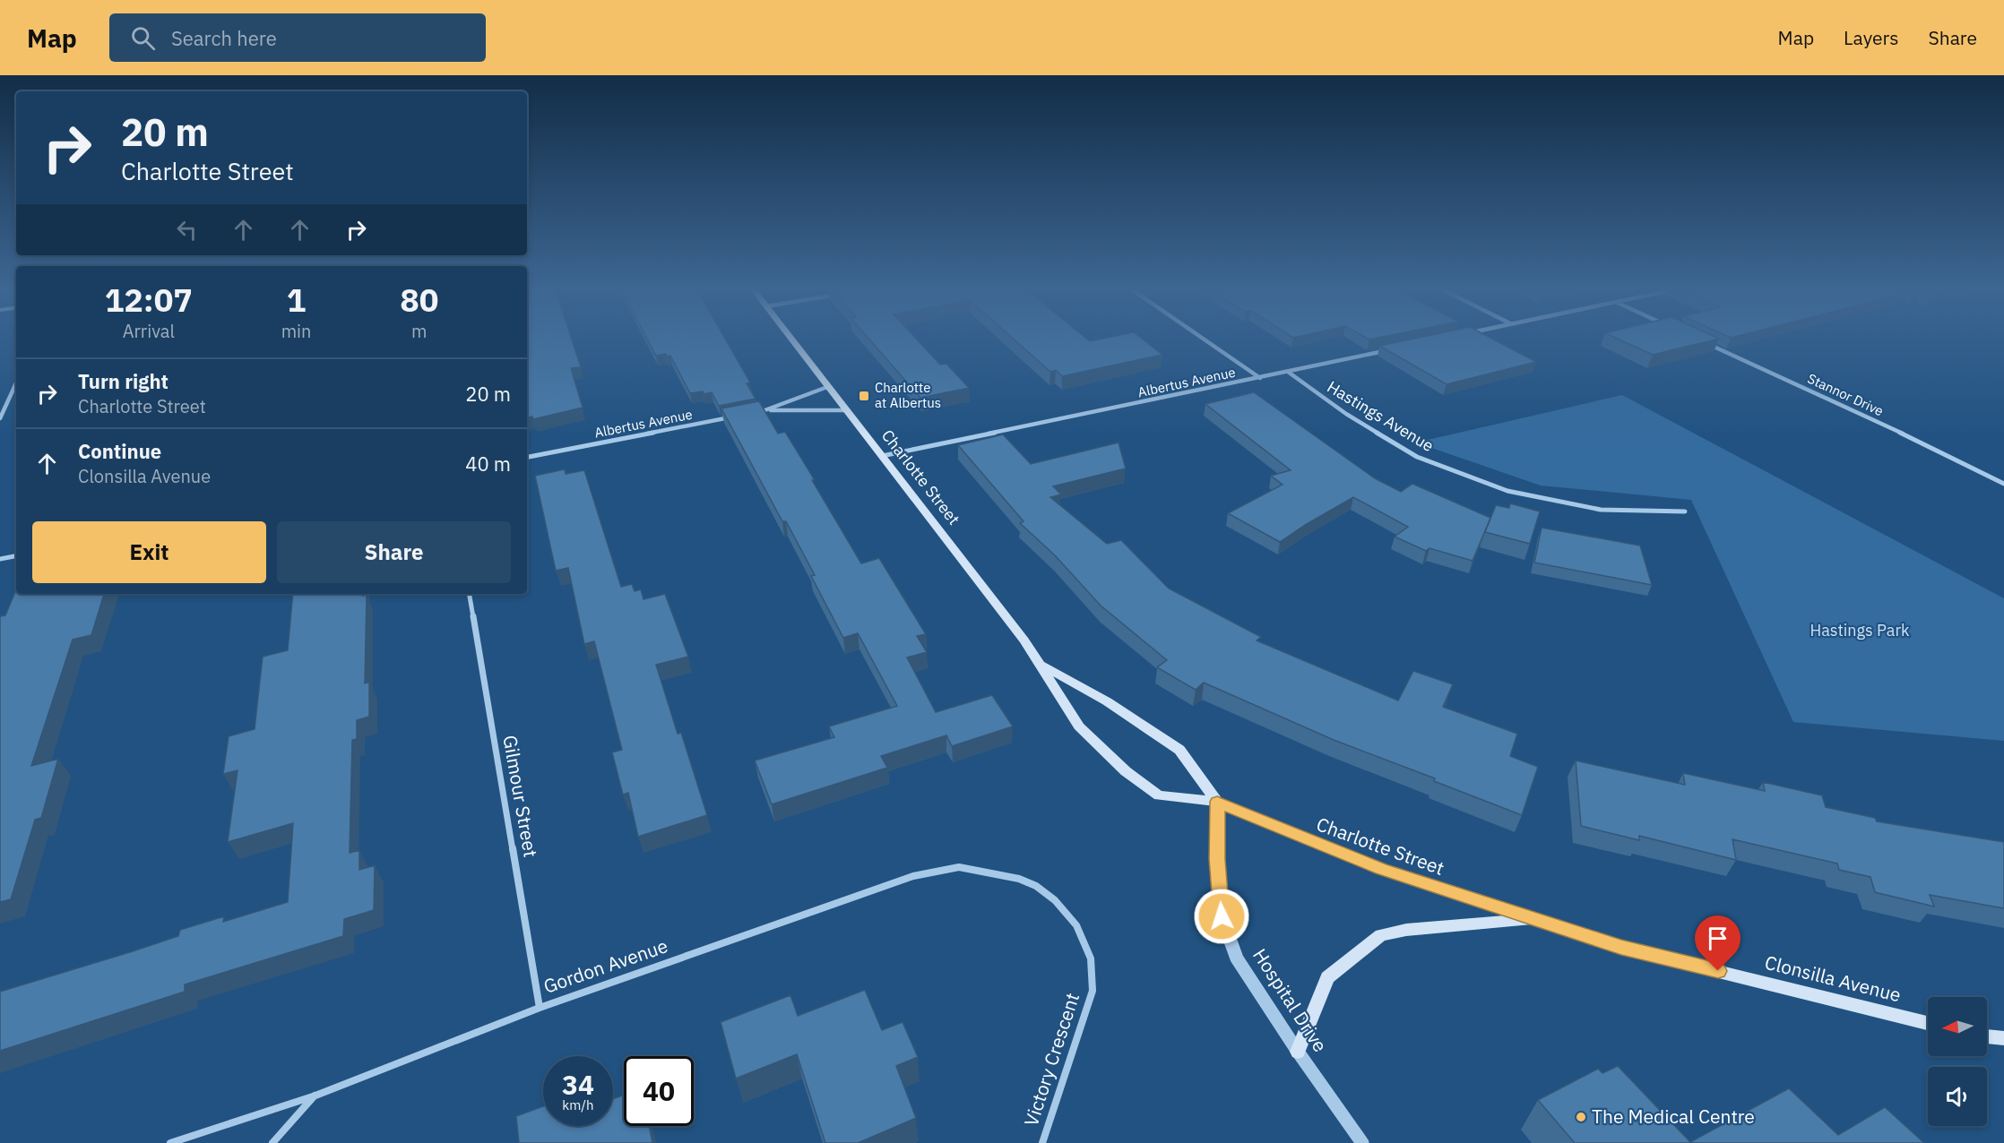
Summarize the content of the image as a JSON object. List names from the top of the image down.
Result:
{
  "streets": {
    "main road": ["Charlotte Street", "Clonsilla Avenue"],
    "street": [
      "Albertus Avenue",
      "Stannor Drive",
      "Hastings Avenue",
      "Gilmour Street",
      "Gordon Avenue",
      "Hospital Drive",
      "Victory Crescent"
    ]
  },
  "crossings": [
    ["Albertus Avenue", "Hastings Avenue"],
    ["Albertus Avenue", "Charlotte Street"],
    ["Charlotte Street", "Clonsilla Avenue"],
    ["Charlotte Street", "Hospital Drive"],
    ["Gilmour Street", "Gordon Avenue"],
    ["Gordon Avenue", "Victory Crescent"]
  ],
  "parks": ["Hastings Park"],
  "places": {
    "transit": ["Charlotte at Albertus"],
    "other": ["The Medical Centre"]
  },
  "north": "left",
  "page": {
    "header": "Map",
    "search": "Search here",
    "nav": ["Map", "Layers", "Share"],
    "turn": ["20 m", "Charlotte Street"],
    "eta": [
      "12:07",
      "Arrival",
      "1",
      "min",
      "80",
      "m"
    ],
    "list": [
      {
        "name": "Turn right",
        "note": "Charlotte Street",
        "value": "20 m"
      },
      {
        "name": "Continue",
        "note": "Clonsilla Avenue",
        "value": "40 m"
      }
    ],
    "buttons": ["Exit", "Share"],
    "speed": "34 km/h",
    "limit": "40"
  }
}
